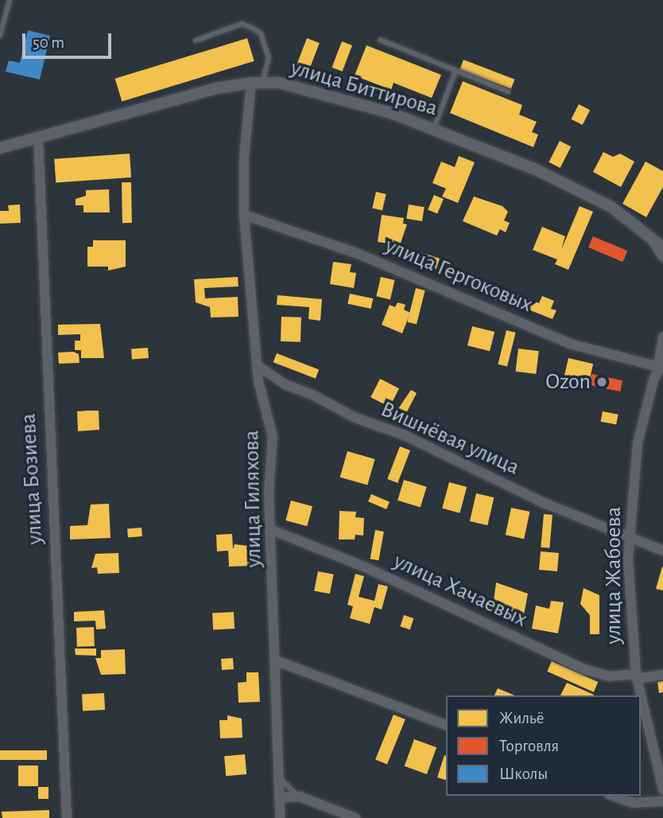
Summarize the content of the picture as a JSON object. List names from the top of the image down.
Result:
{
  "streets": {
    "street": [
      "улица Биттирова",
      "улица Гергоковых",
      "Вишнёвая улица",
      "улица Бозиева",
      "улица Гиляхова",
      "улица Жабоева",
      "улица Хачаевых"
    ]
  },
  "crossings": [
    ["улица Биттирова", "улица Бозиева"],
    ["улица Биттирова", "улица Гиляхова"],
    ["улица Гергоковых", "улица Гиляхова"],
    ["улица Гергоковых", "улица Жабоева"],
    ["Вишнёвая улица", "улица Гиляхова"],
    ["Вишнёвая улица", "улица Жабоева"],
    ["улица Гиляхова", "улица Хачаевых"],
    ["улица Жабоева", "улица Хачаевых"]
  ],
  "places": ["Ozon"],
  "legend": ["Жильё", "Торговля", "Школы"],
  "scale_bar": "50 m"
}
